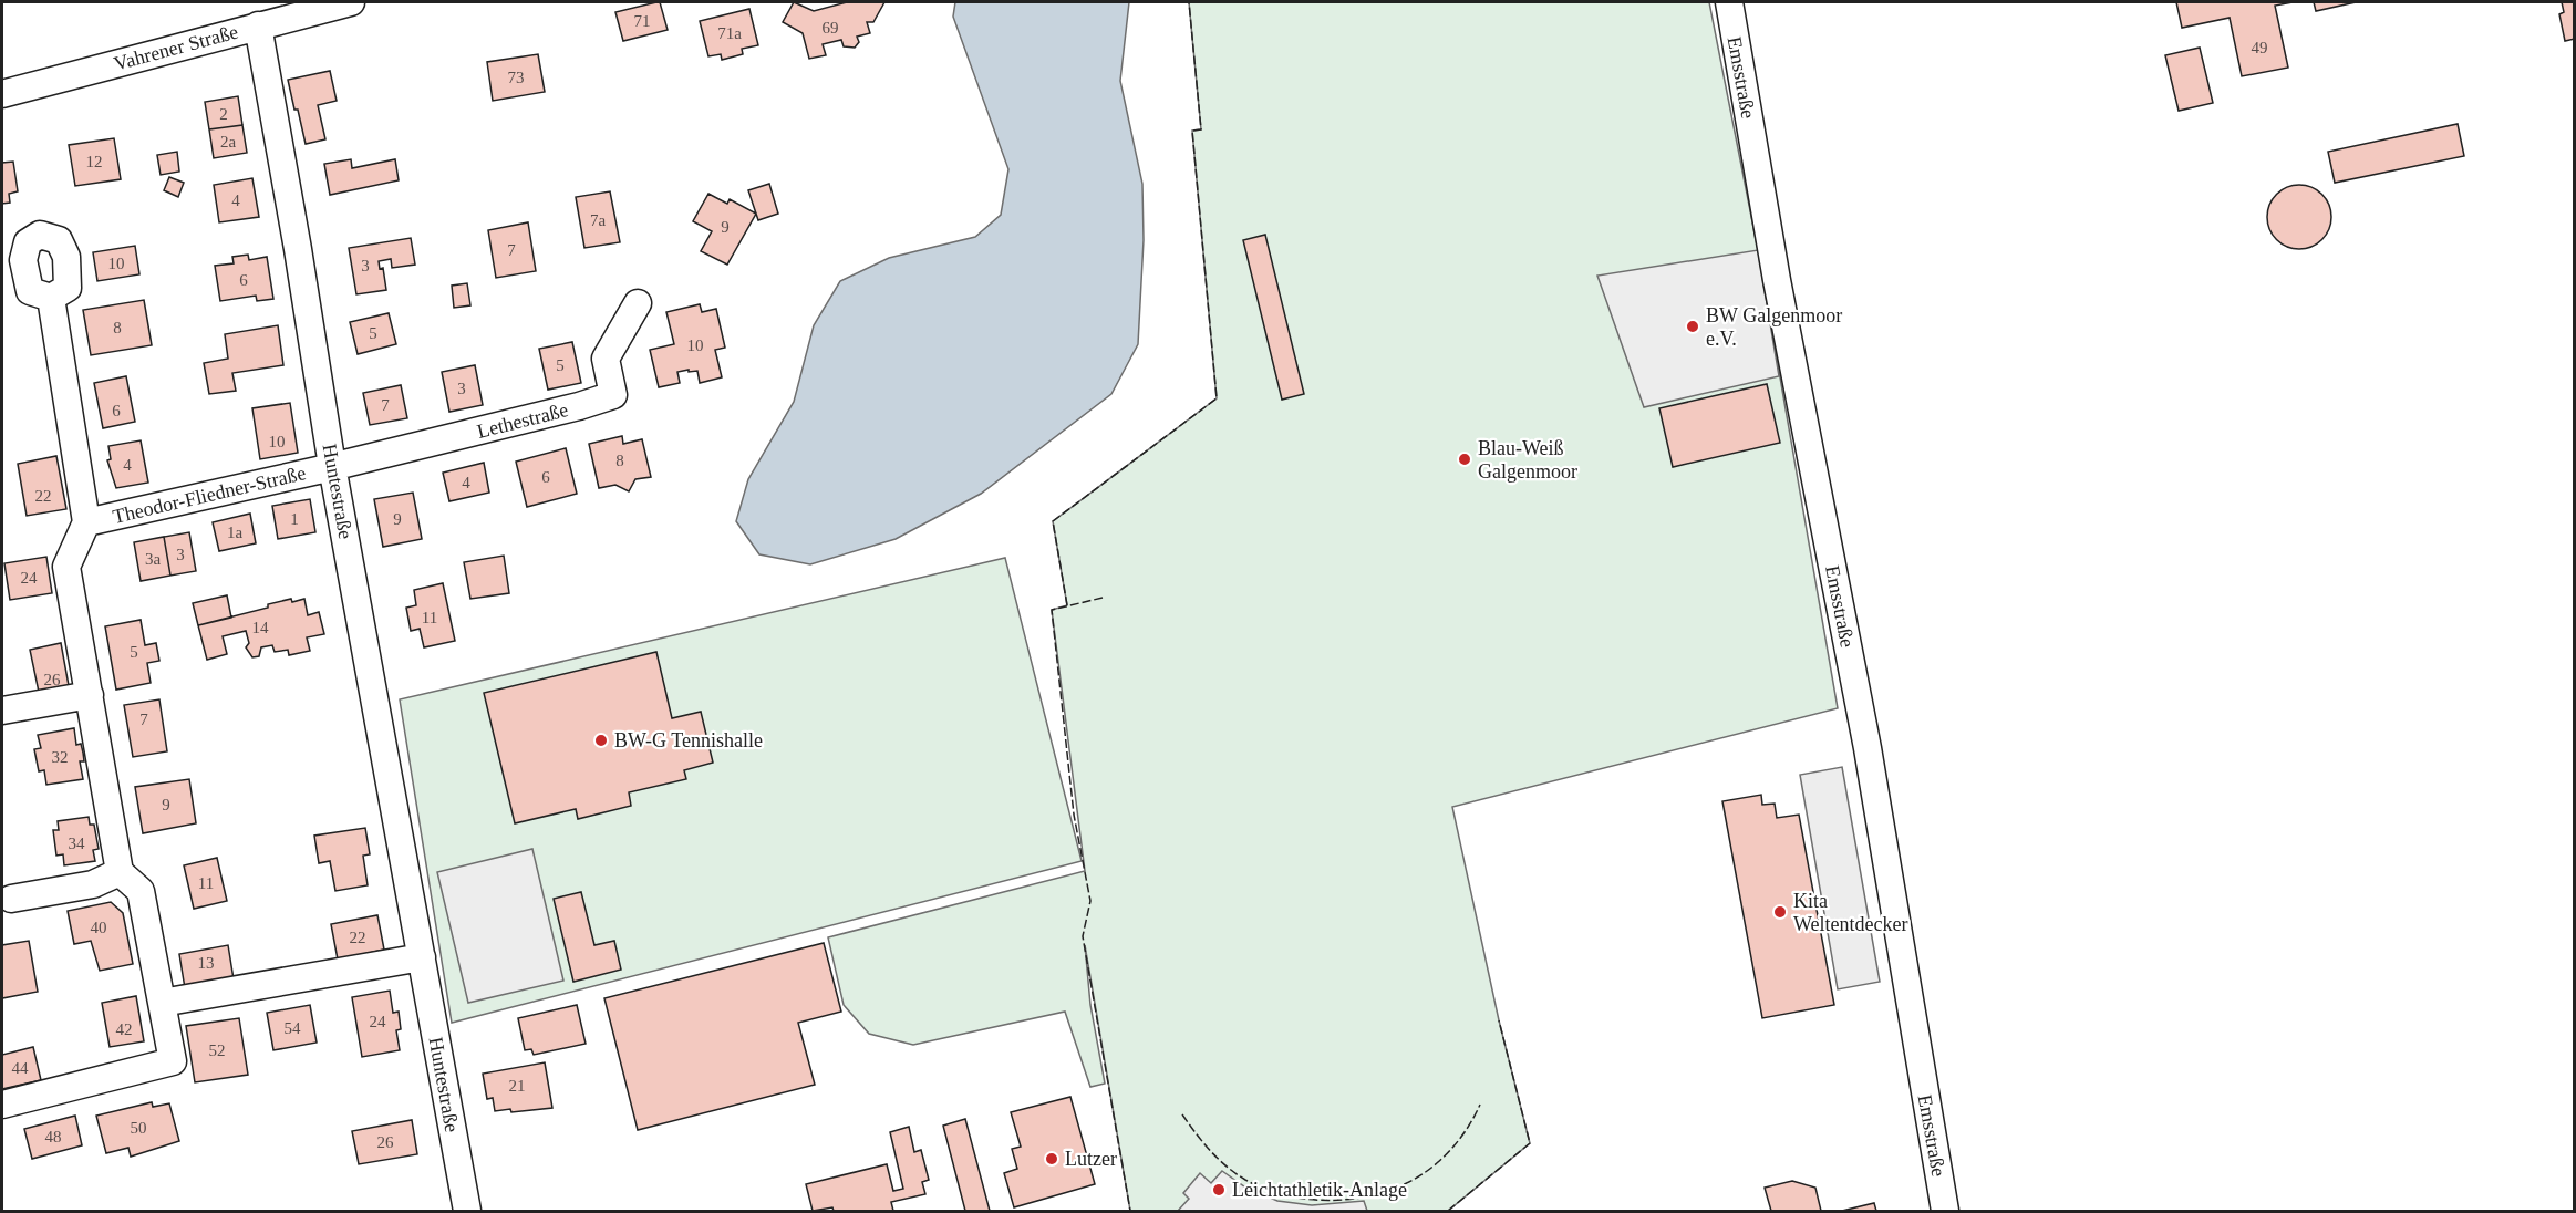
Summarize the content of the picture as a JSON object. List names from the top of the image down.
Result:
{
  "streets": {
    "street": [
      "Vahrener Straße",
      "Emsstraße",
      "Lethestraße",
      "Huntestraße",
      "Theodor-Fliedner-Straße"
    ]
  },
  "crossings": [
    ["Vahrener Straße", "Huntestraße"],
    ["Lethestraße", "Huntestraße"],
    ["Lethestraße", "Theodor-Fliedner-Straße"],
    ["Huntestraße", "Theodor-Fliedner-Straße"]
  ],
  "places": [
    "BW Galgenmoor e.V.",
    "Blau-Weiß Galgenmoor",
    "BW-G Tennishalle",
    "Kita Weltentdecker",
    "Lutzer",
    "Leichtathletik-Anlage"
  ],
  "house_numbers": [
    "71",
    "69",
    "71a",
    "49",
    "73",
    "2",
    "2a",
    "12",
    "4",
    "7a",
    "9",
    "7",
    "10",
    "3",
    "6",
    "8",
    "5",
    "10",
    "5",
    "3",
    "7",
    "6",
    "10",
    "8",
    "4",
    "6",
    "4",
    "22",
    "1",
    "9",
    "1a",
    "3",
    "3a",
    "24",
    "11",
    "14",
    "5",
    "26",
    "7",
    "32",
    "9",
    "34",
    "11",
    "40",
    "22",
    "13",
    "24",
    "54",
    "42",
    "52",
    "44",
    "21",
    "50",
    "48",
    "26"
  ]
}
